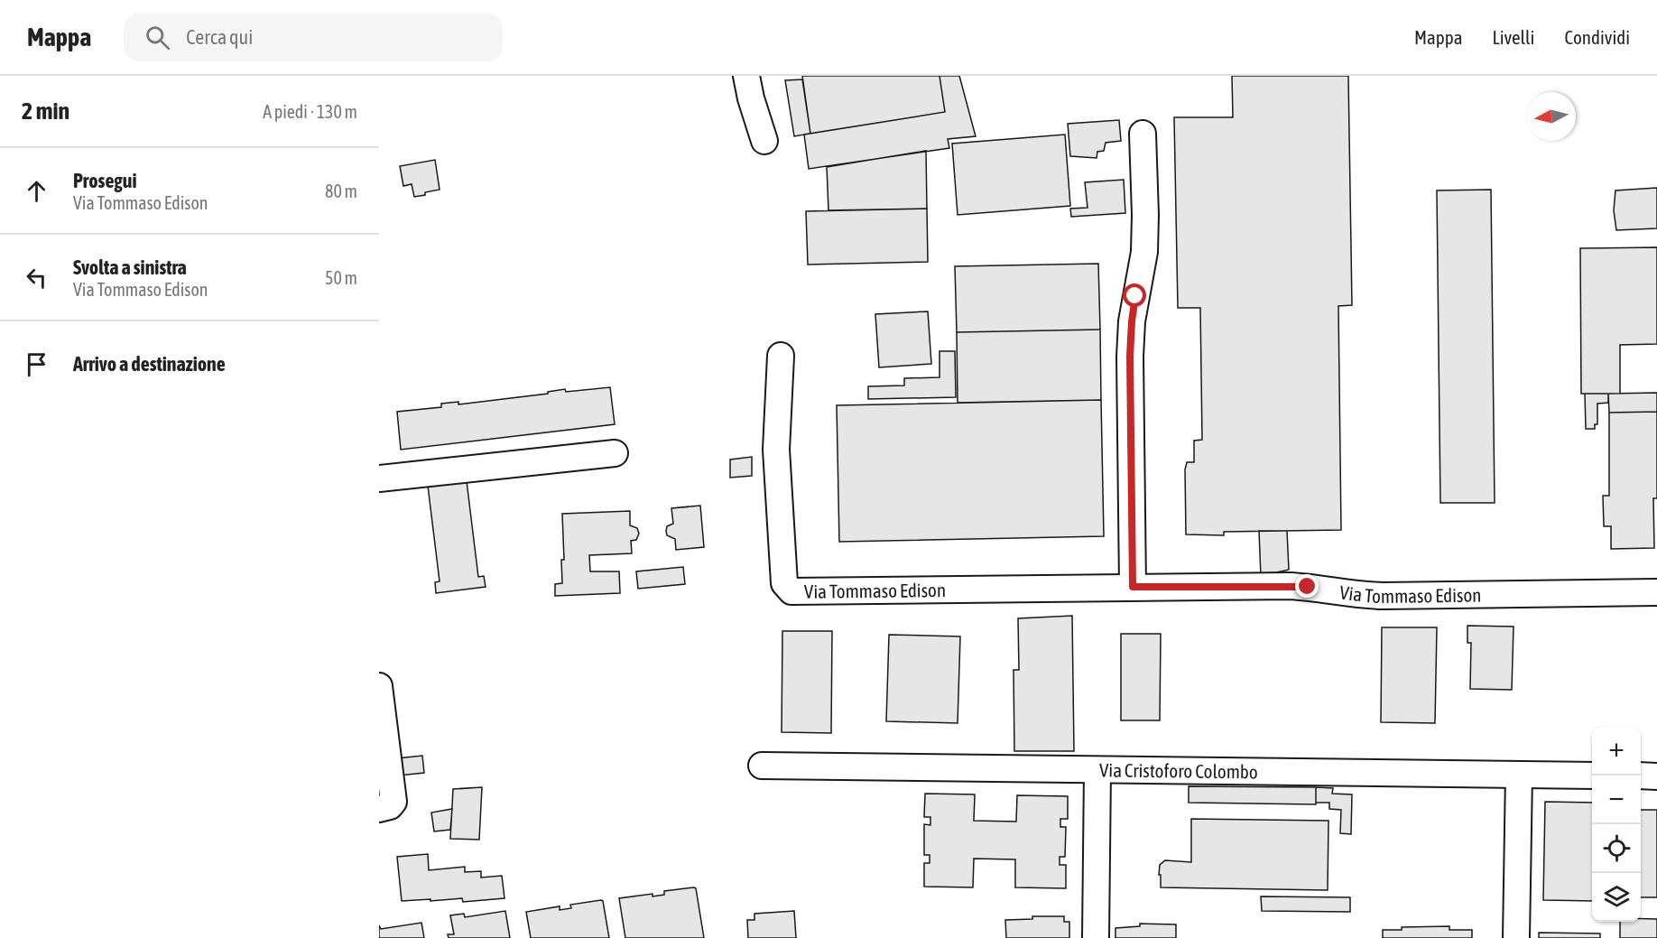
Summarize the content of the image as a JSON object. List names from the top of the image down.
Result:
{
  "streets": {
    "street": ["Via Tommaso Edison", "Via Cristoforo Colombo"]
  },
  "north": "left",
  "page": {
    "header": "Mappa",
    "search": "Cerca qui",
    "nav": ["Mappa", "Livelli", "Condividi"],
    "heading": ["2 min", "A piedi · 130 m"],
    "list": [
      ["Prosegui", "Via Tommaso Edison", "80 m"],
      ["Svolta a sinistra", "Via Tommaso Edison", "50 m"],
      "Arrivo a destinazione"
    ],
    "map_buttons": ["+", "−"]
  }
}
